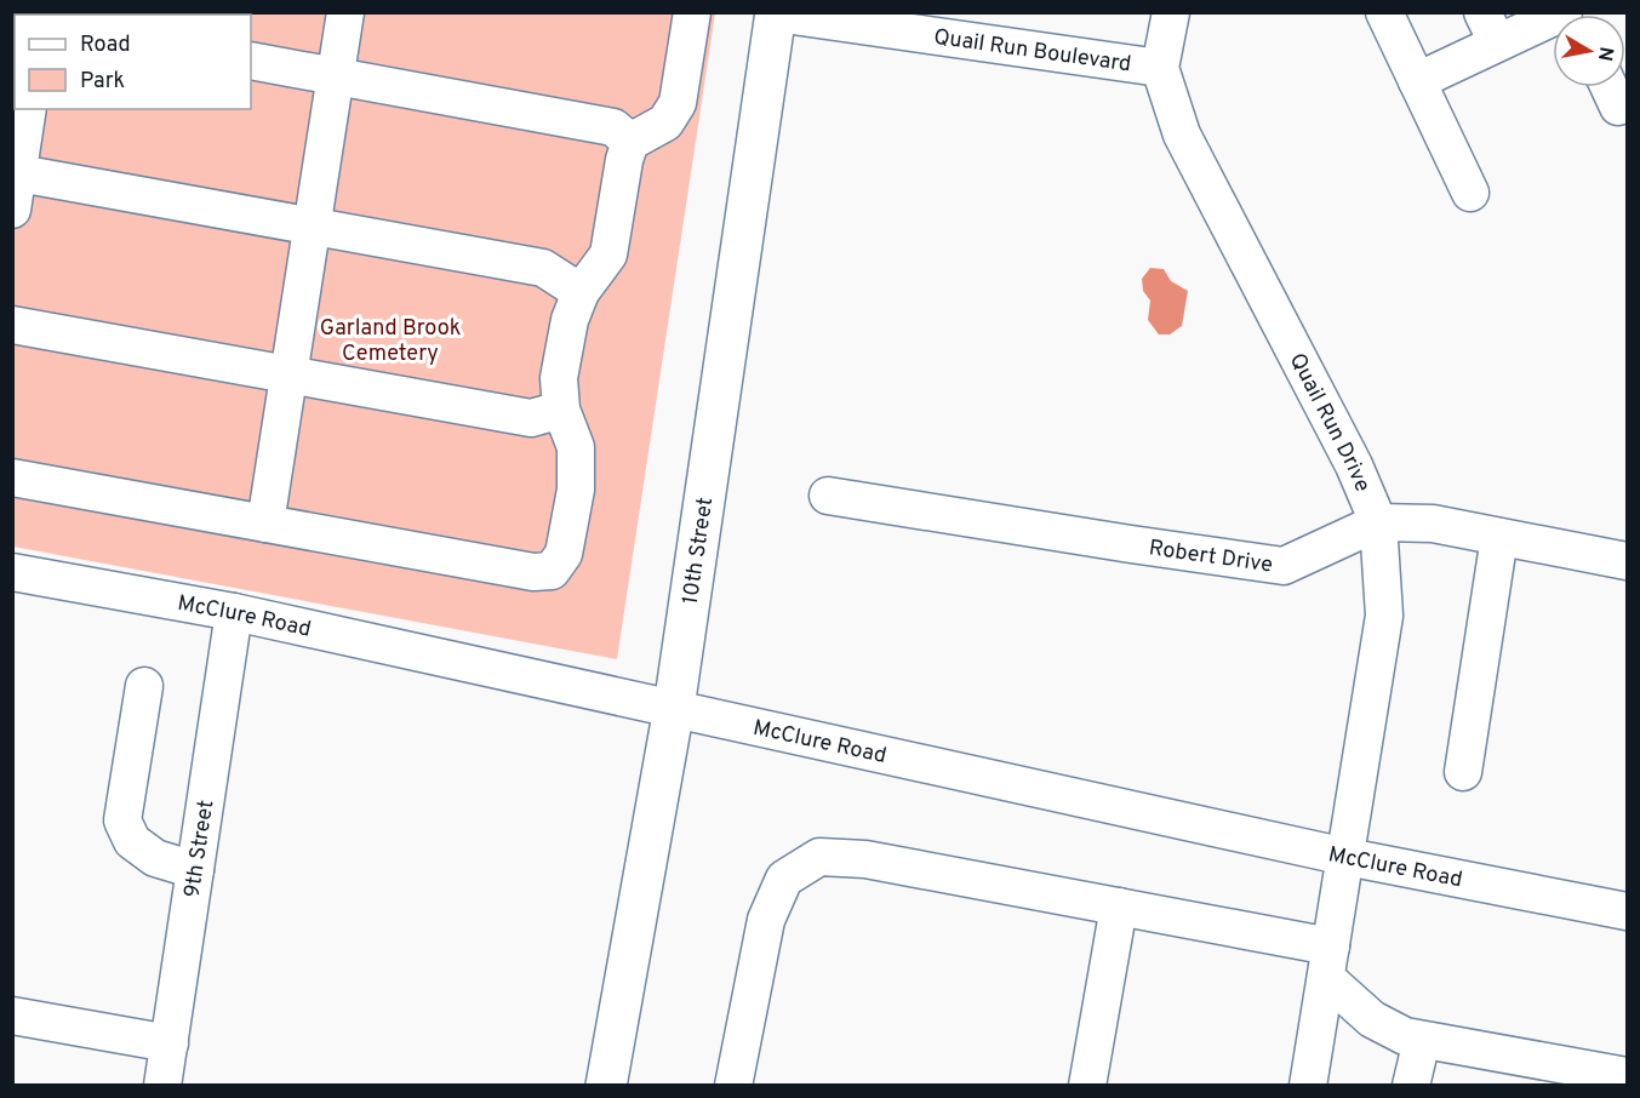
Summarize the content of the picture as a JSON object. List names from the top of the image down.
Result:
{
  "streets": {
    "main road": ["10th Street"],
    "street": [
      "Quail Run Boulevard",
      "Quail Run Drive",
      "Robert Drive",
      "McClure Road",
      "9th Street"
    ]
  },
  "crossings": [
    ["Quail Run Boulevard", "Quail Run Drive"],
    ["Quail Run Boulevard", "10th Street"],
    ["Quail Run Drive", "Robert Drive"],
    ["Quail Run Drive", "McClure Road"],
    ["10th Street", "McClure Road"],
    ["McClure Road", "9th Street"]
  ],
  "parks": ["Garland Brook Cemetery"],
  "legend": ["Road", "Park"],
  "north": "right"
}
